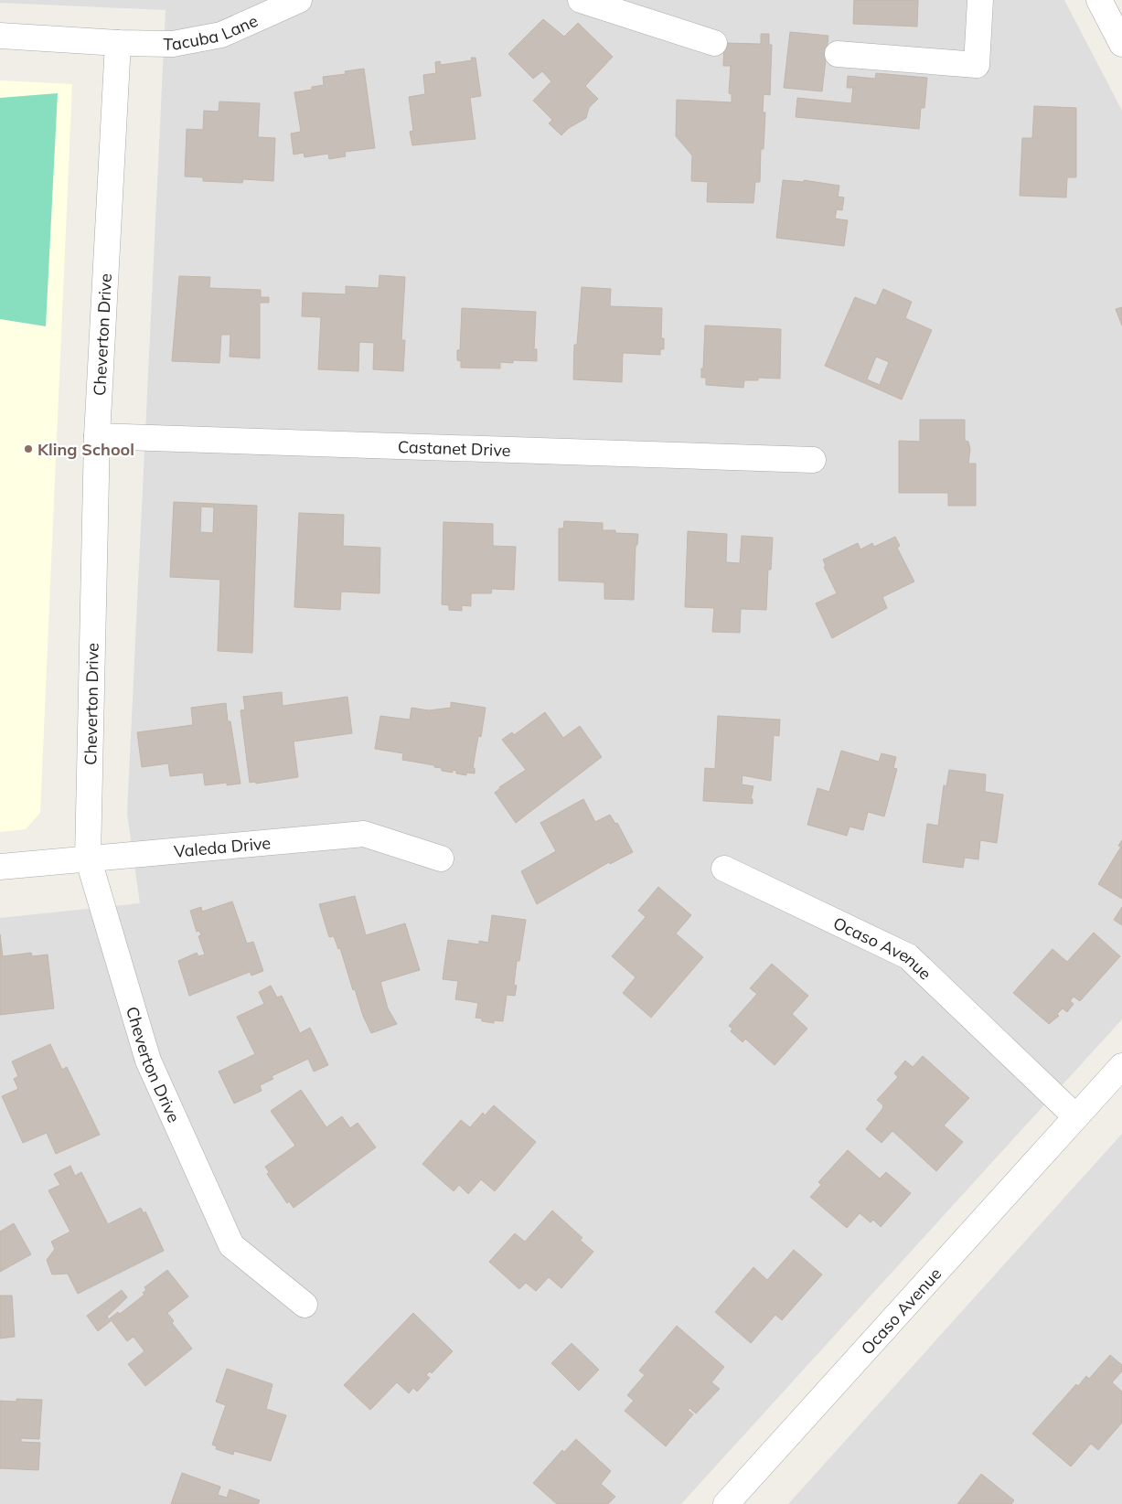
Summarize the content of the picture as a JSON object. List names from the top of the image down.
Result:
{
  "streets": {
    "street": [
      "Tacuba Lane",
      "Cheverton Drive",
      "Castanet Drive",
      "Valeda Drive",
      "Ocaso Avenue"
    ]
  },
  "crossings": [
    ["Tacuba Lane", "Cheverton Drive"],
    ["Cheverton Drive", "Castanet Drive"],
    ["Cheverton Drive", "Valeda Drive"]
  ],
  "places": ["Kling School"]
}
